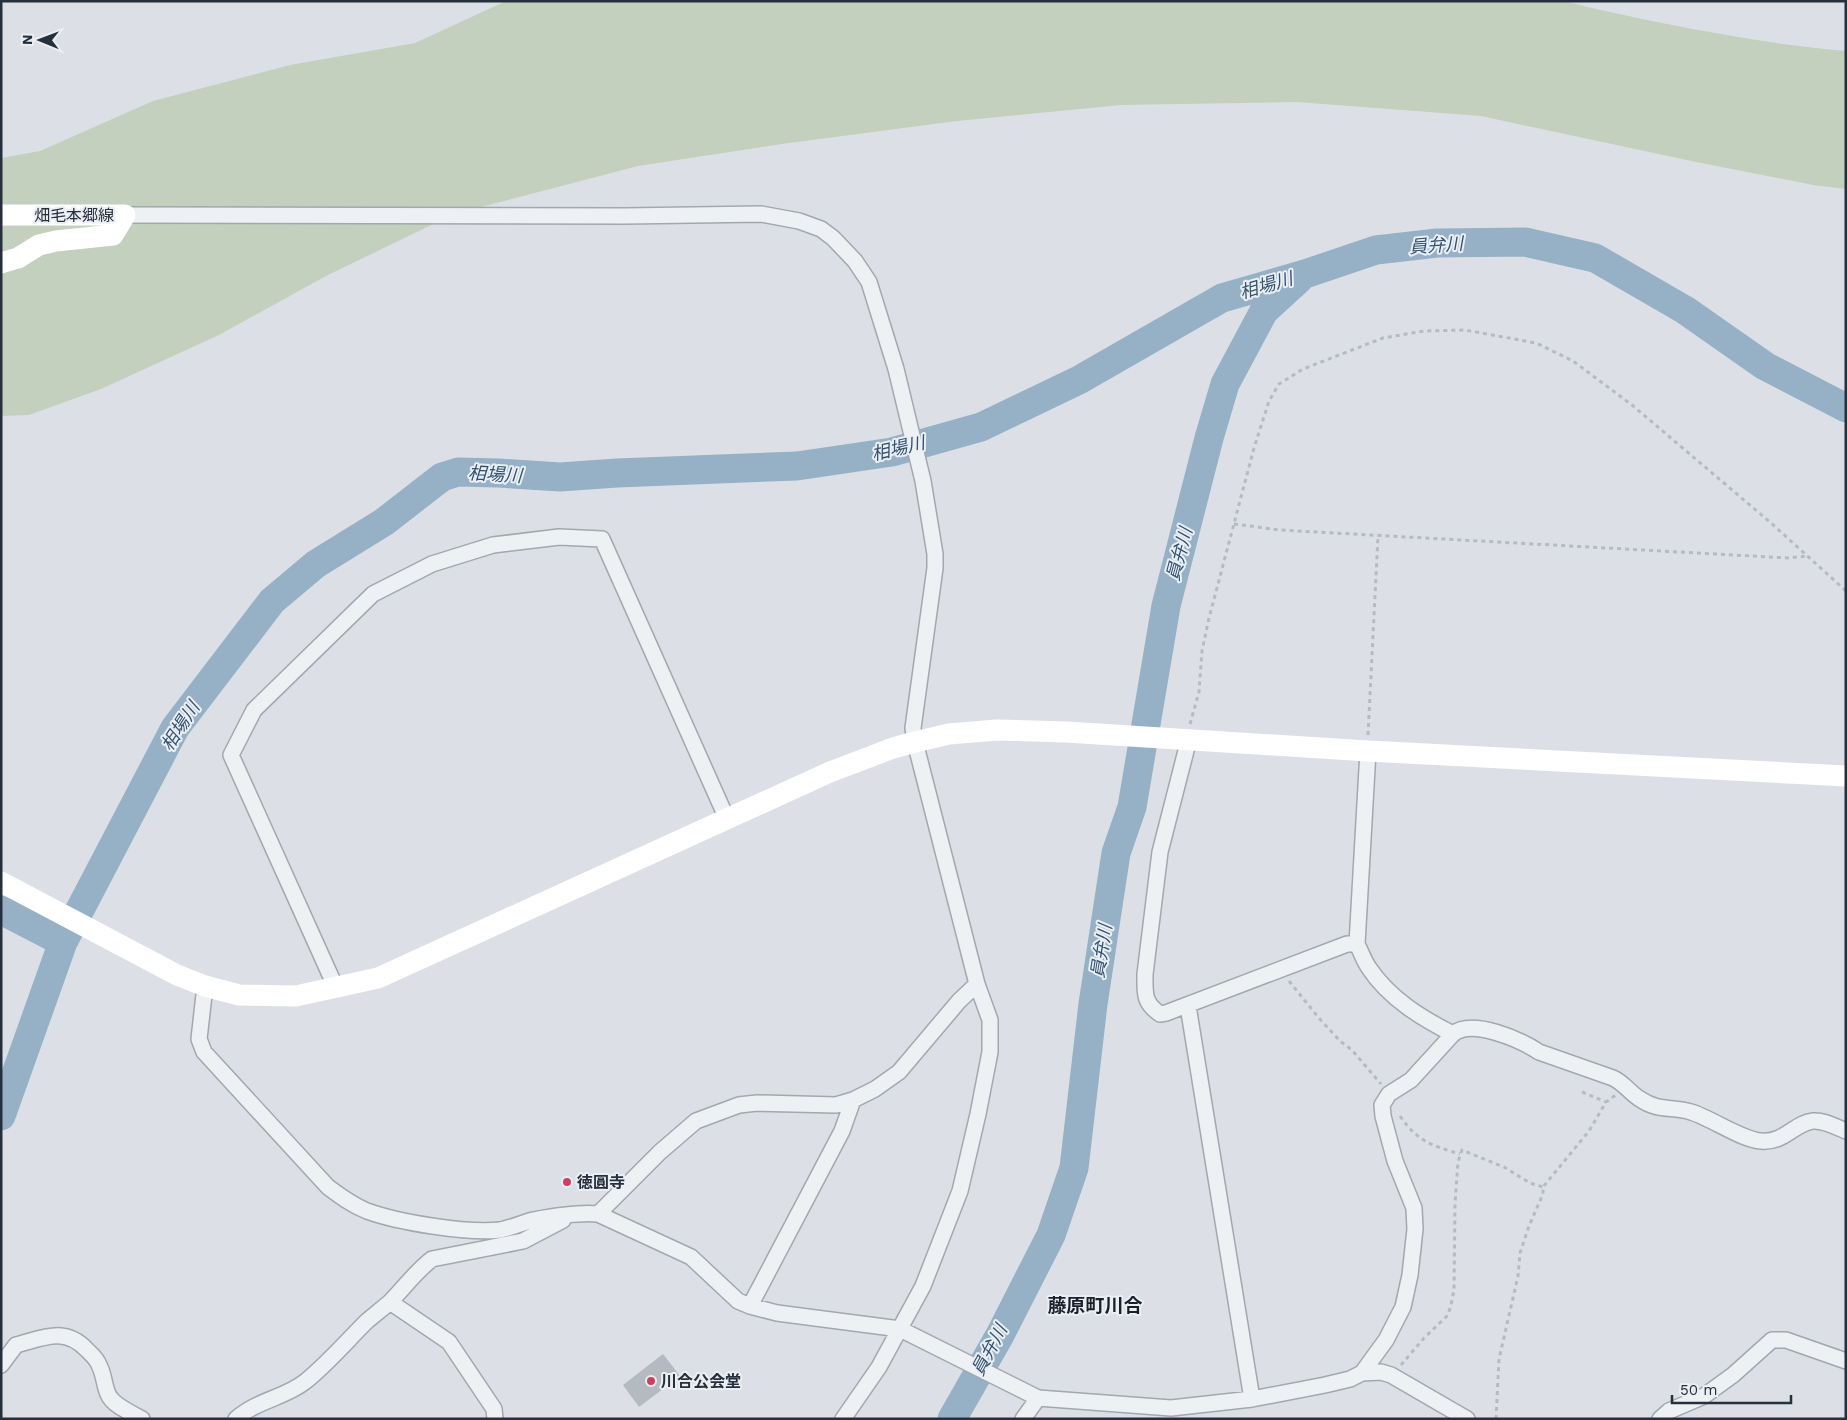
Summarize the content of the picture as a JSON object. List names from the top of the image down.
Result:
{
  "streets": {
    "street": ["畑毛本郷線"]
  },
  "districts": ["藤原町川合"],
  "water": ["員弁川", "相場川"],
  "places": ["徳圓寺", "川合公会堂"],
  "scale_bar": "50 m",
  "north": "left"
}
